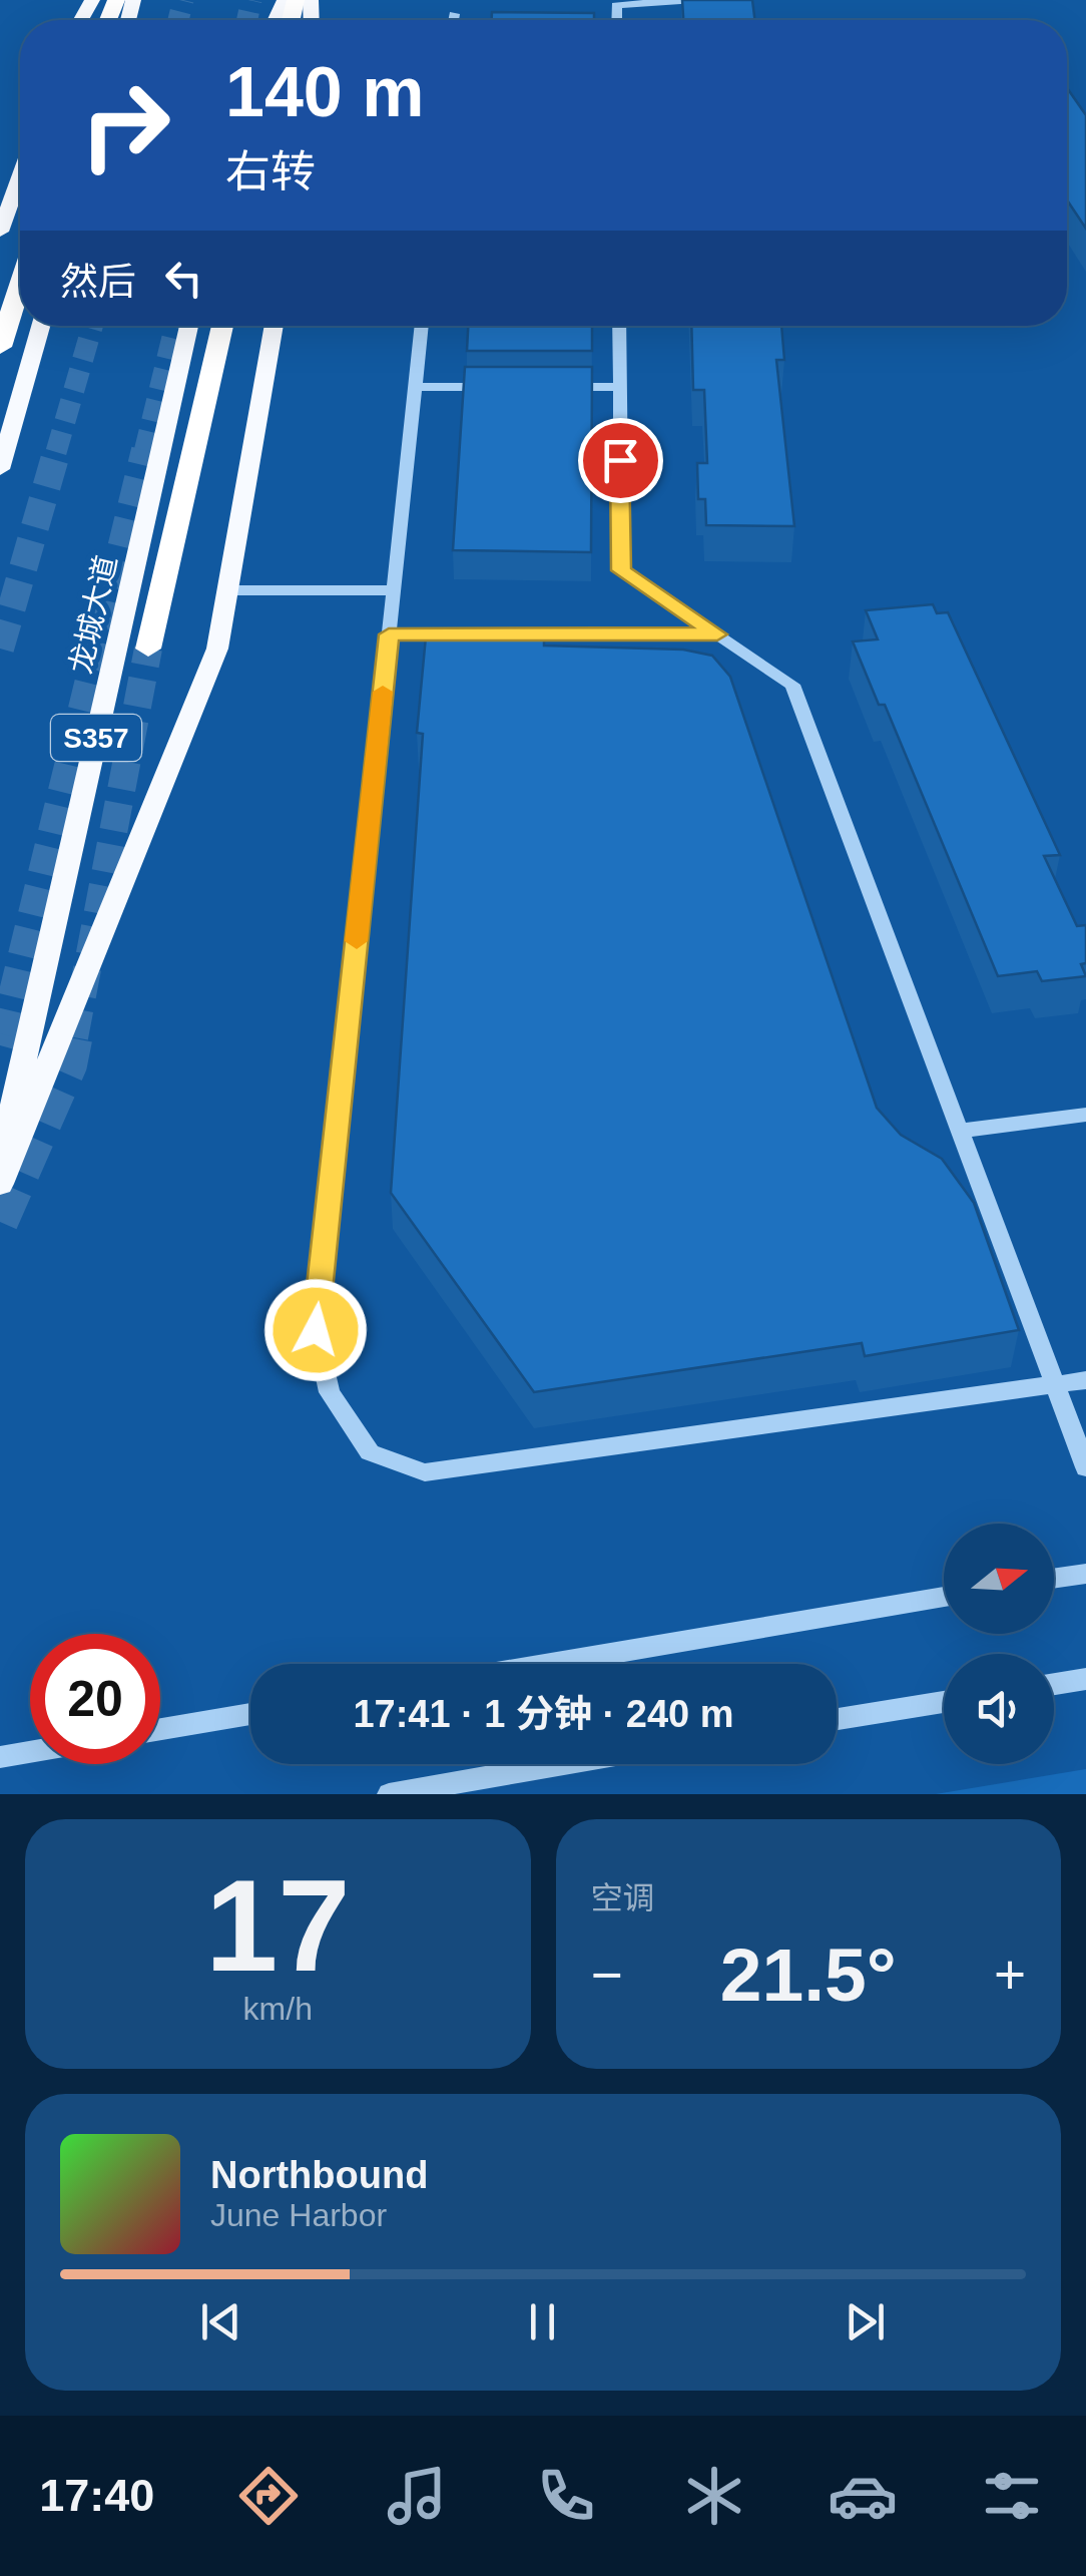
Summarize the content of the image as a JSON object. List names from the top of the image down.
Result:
{
  "streets": {
    "main road": ["龙城大道", "S357"]
  },
  "north": "right",
  "page": {
    "turn": ["140 m", "右转"],
    "then": "然后",
    "limit": "20",
    "trip": "17:41 · 1 分钟 · 240 m",
    "tile": [
      ["17", "km/h"],
      "空调"
    ],
    "heat": ["−", "21.5°", "+"],
    "song": ["Northbound", "June Harbor"],
    "tabs": "17:40"
  }
}
